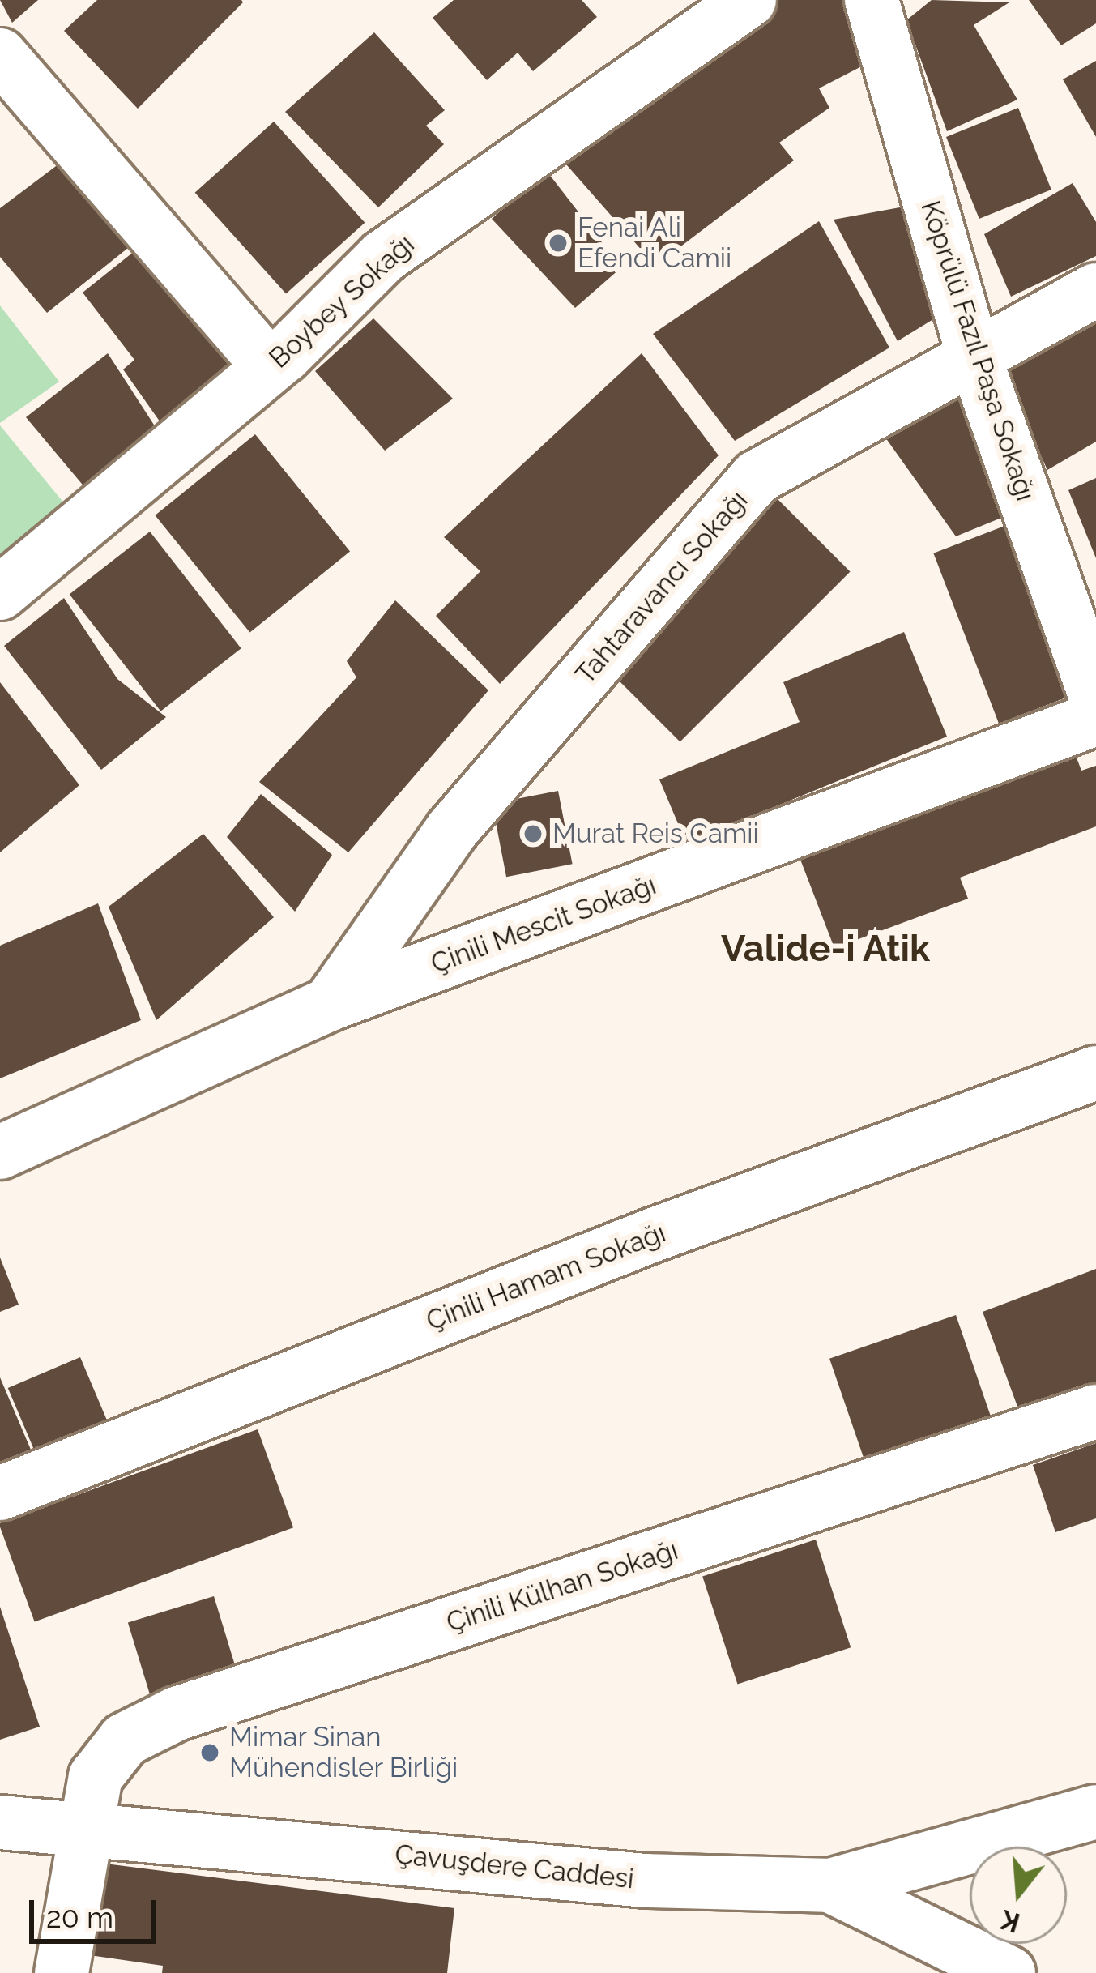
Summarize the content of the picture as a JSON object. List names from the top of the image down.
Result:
{
  "streets": {
    "street": [
      "Boybey Sokağı",
      "Köprülü Fazıl Paşa Sokağı",
      "Tahtaravancı Sokağı",
      "Çinili Mescit Sokağı",
      "Çinili Hamam Sokağı",
      "Çinili Külhan Sokağı",
      "Çavuşdere Caddesi"
    ]
  },
  "crossings": [
    ["Köprülü Fazıl Paşa Sokağı", "Tahtaravancı Sokağı"],
    ["Tahtaravancı Sokağı", "Çinili Mescit Sokağı"],
    ["Çinili Külhan Sokağı", "Çavuşdere Caddesi"]
  ],
  "districts": ["Valide-i Atik"],
  "places": ["Fenai Ali Efendi Camii", "Murat Reis Camii", "Mimar Sinan Mühendisler Birliği"],
  "scale_bar": "20 m",
  "north": "bottom"
}
